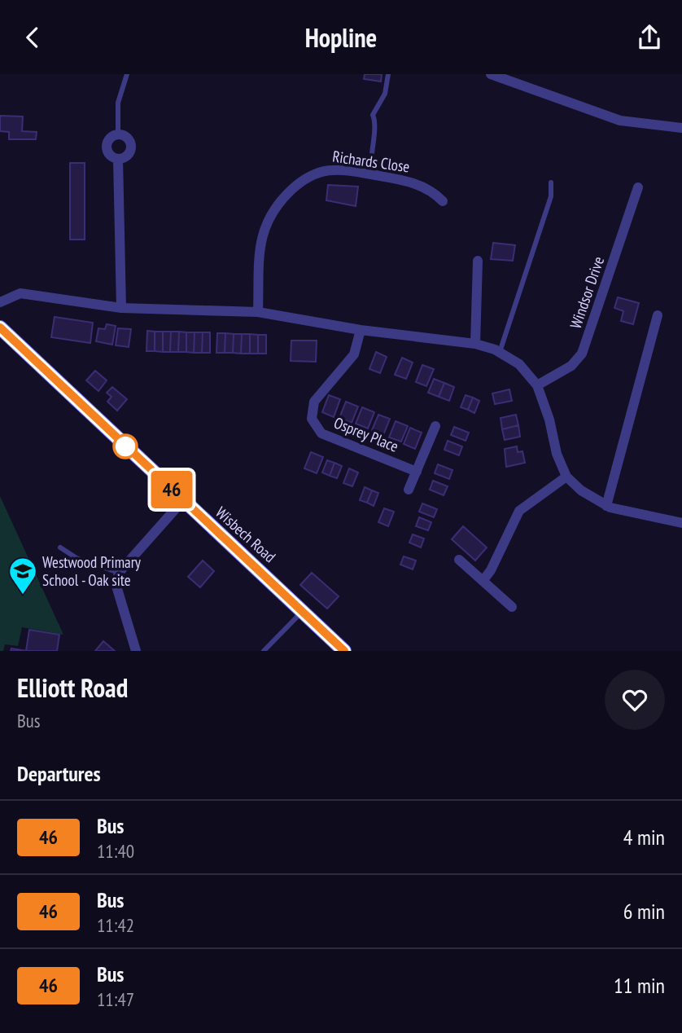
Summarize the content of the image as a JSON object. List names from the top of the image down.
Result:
{
  "streets": {
    "main road": ["Wisbech Road"],
    "street": ["Richards Close", "Windsor Drive", "Osprey Place"]
  },
  "places": {
    "school or university": ["Westwood Primary School - Oak site"]
  },
  "lines": ["bus line 46"],
  "page": {
    "header": "Hopline",
    "on_map": "46",
    "heading": [
      ["Elliott Road", "Bus"],
      "Departures"
    ],
    "list": [
      {
        "mark": "46",
        "name": "Bus",
        "note": "11:40",
        "value": "4 min"
      },
      {
        "mark": "46",
        "name": "Bus",
        "note": "11:42",
        "value": "6 min"
      },
      {
        "mark": "46",
        "name": "Bus",
        "note": "11:47",
        "value": "11 min"
      }
    ]
  }
}
